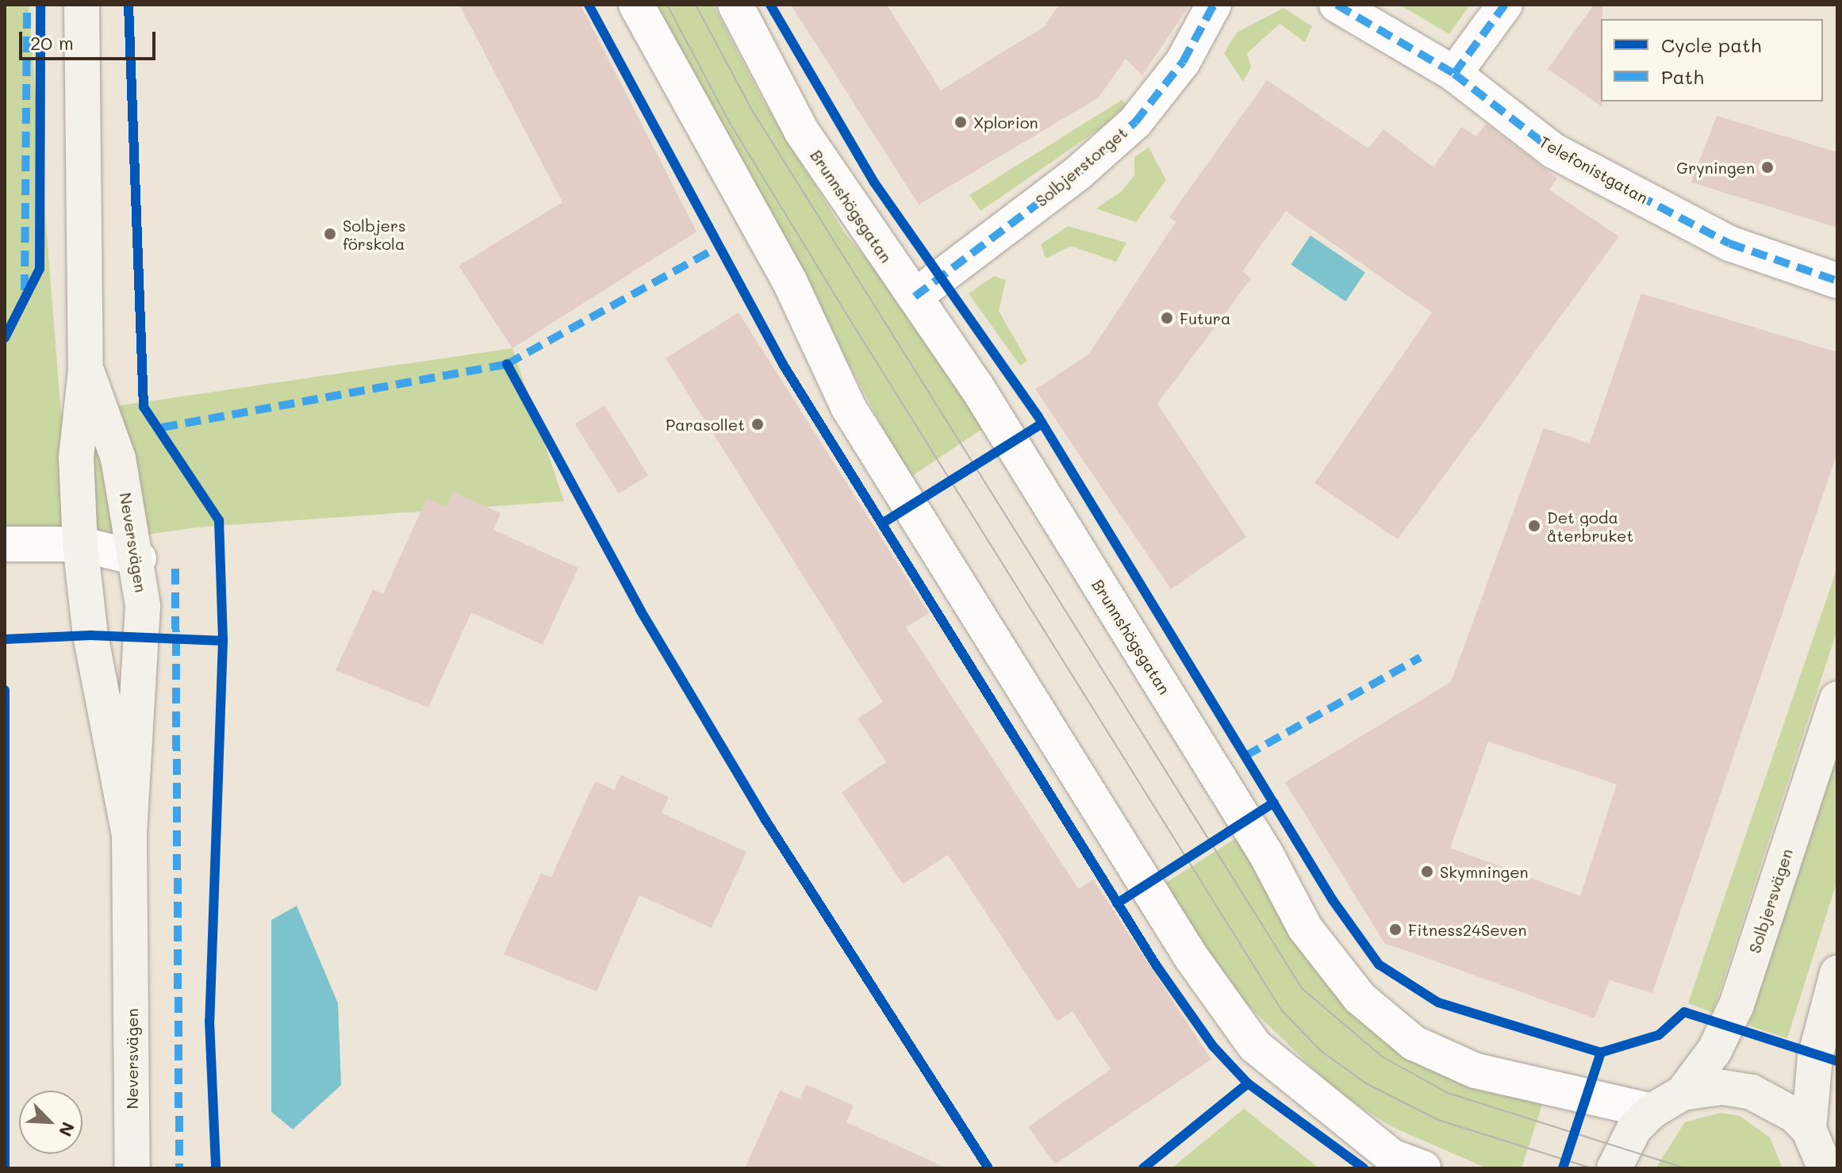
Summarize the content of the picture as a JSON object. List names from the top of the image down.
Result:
{
  "streets": {
    "street": [
      "Solbjerstorget",
      "Telefonistgatan",
      "Brunnshögsgatan",
      "Neversvägen",
      "Solbjersvägen"
    ]
  },
  "crossings": [
    ["Solbjerstorget", "Brunnshögsgatan"],
    ["Brunnshögsgatan", "Solbjersvägen"]
  ],
  "places": [
    "Xplorion",
    "Gryningen",
    "Solbjers förskola",
    "Futura",
    "Parasollet",
    "Det goda återbruket",
    "Skymningen",
    "Fitness24Seven"
  ],
  "legend": ["Cycle path", "Path"],
  "scale_bar": "20 m",
  "north": "bottom right"
}
